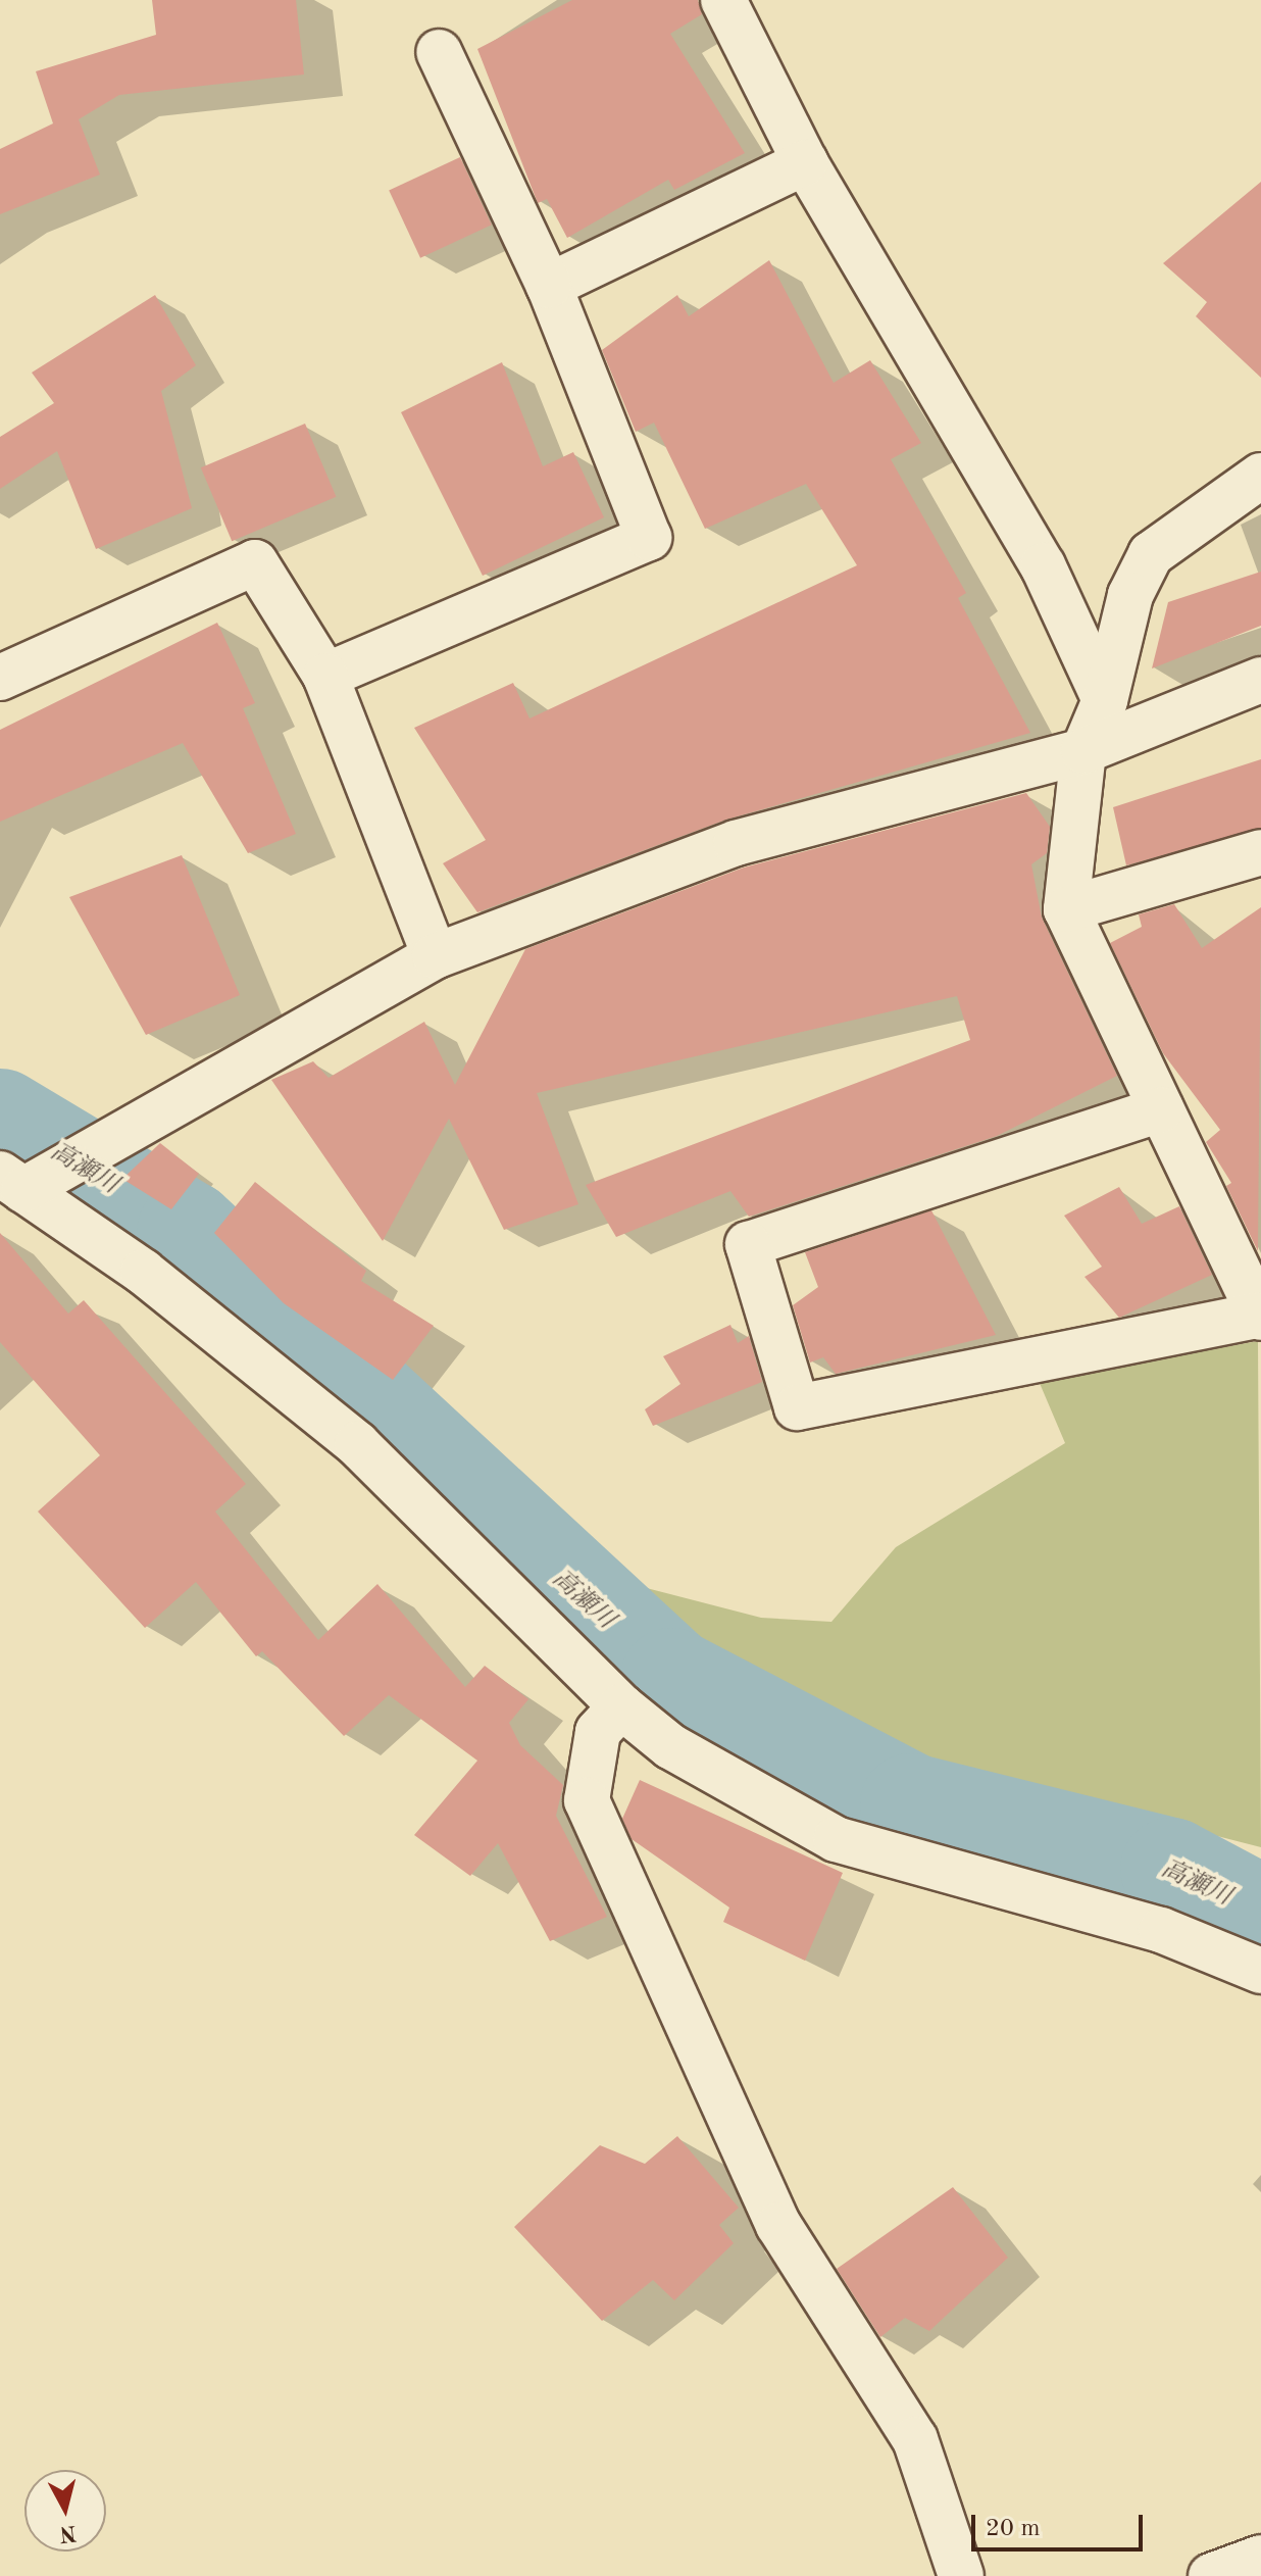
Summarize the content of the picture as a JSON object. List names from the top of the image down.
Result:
{
  "water": ["高瀬川"],
  "scale_bar": "20 m",
  "north": "bottom"
}
